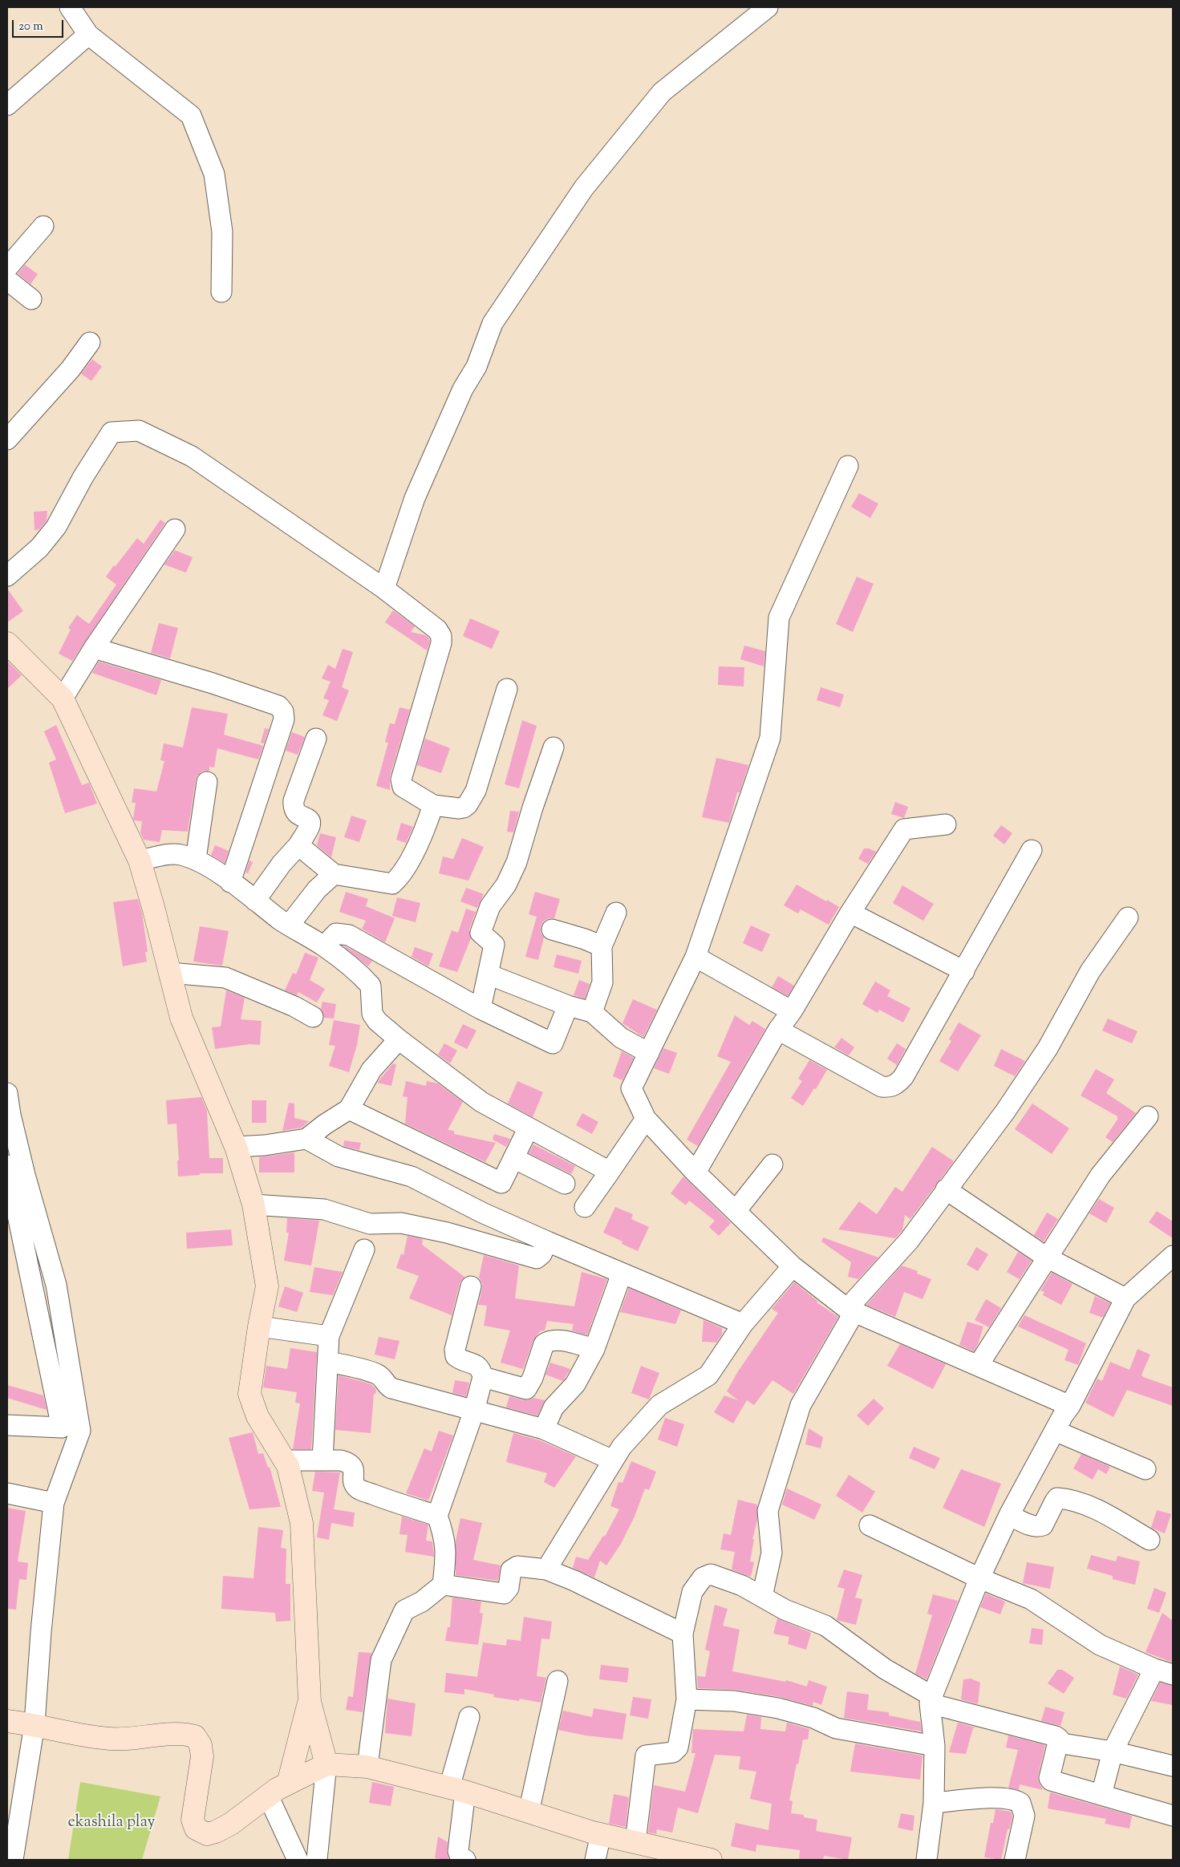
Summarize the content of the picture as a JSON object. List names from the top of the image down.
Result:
{
  "parks": ["ekashila play"],
  "scale_bar": "20 m"
}
